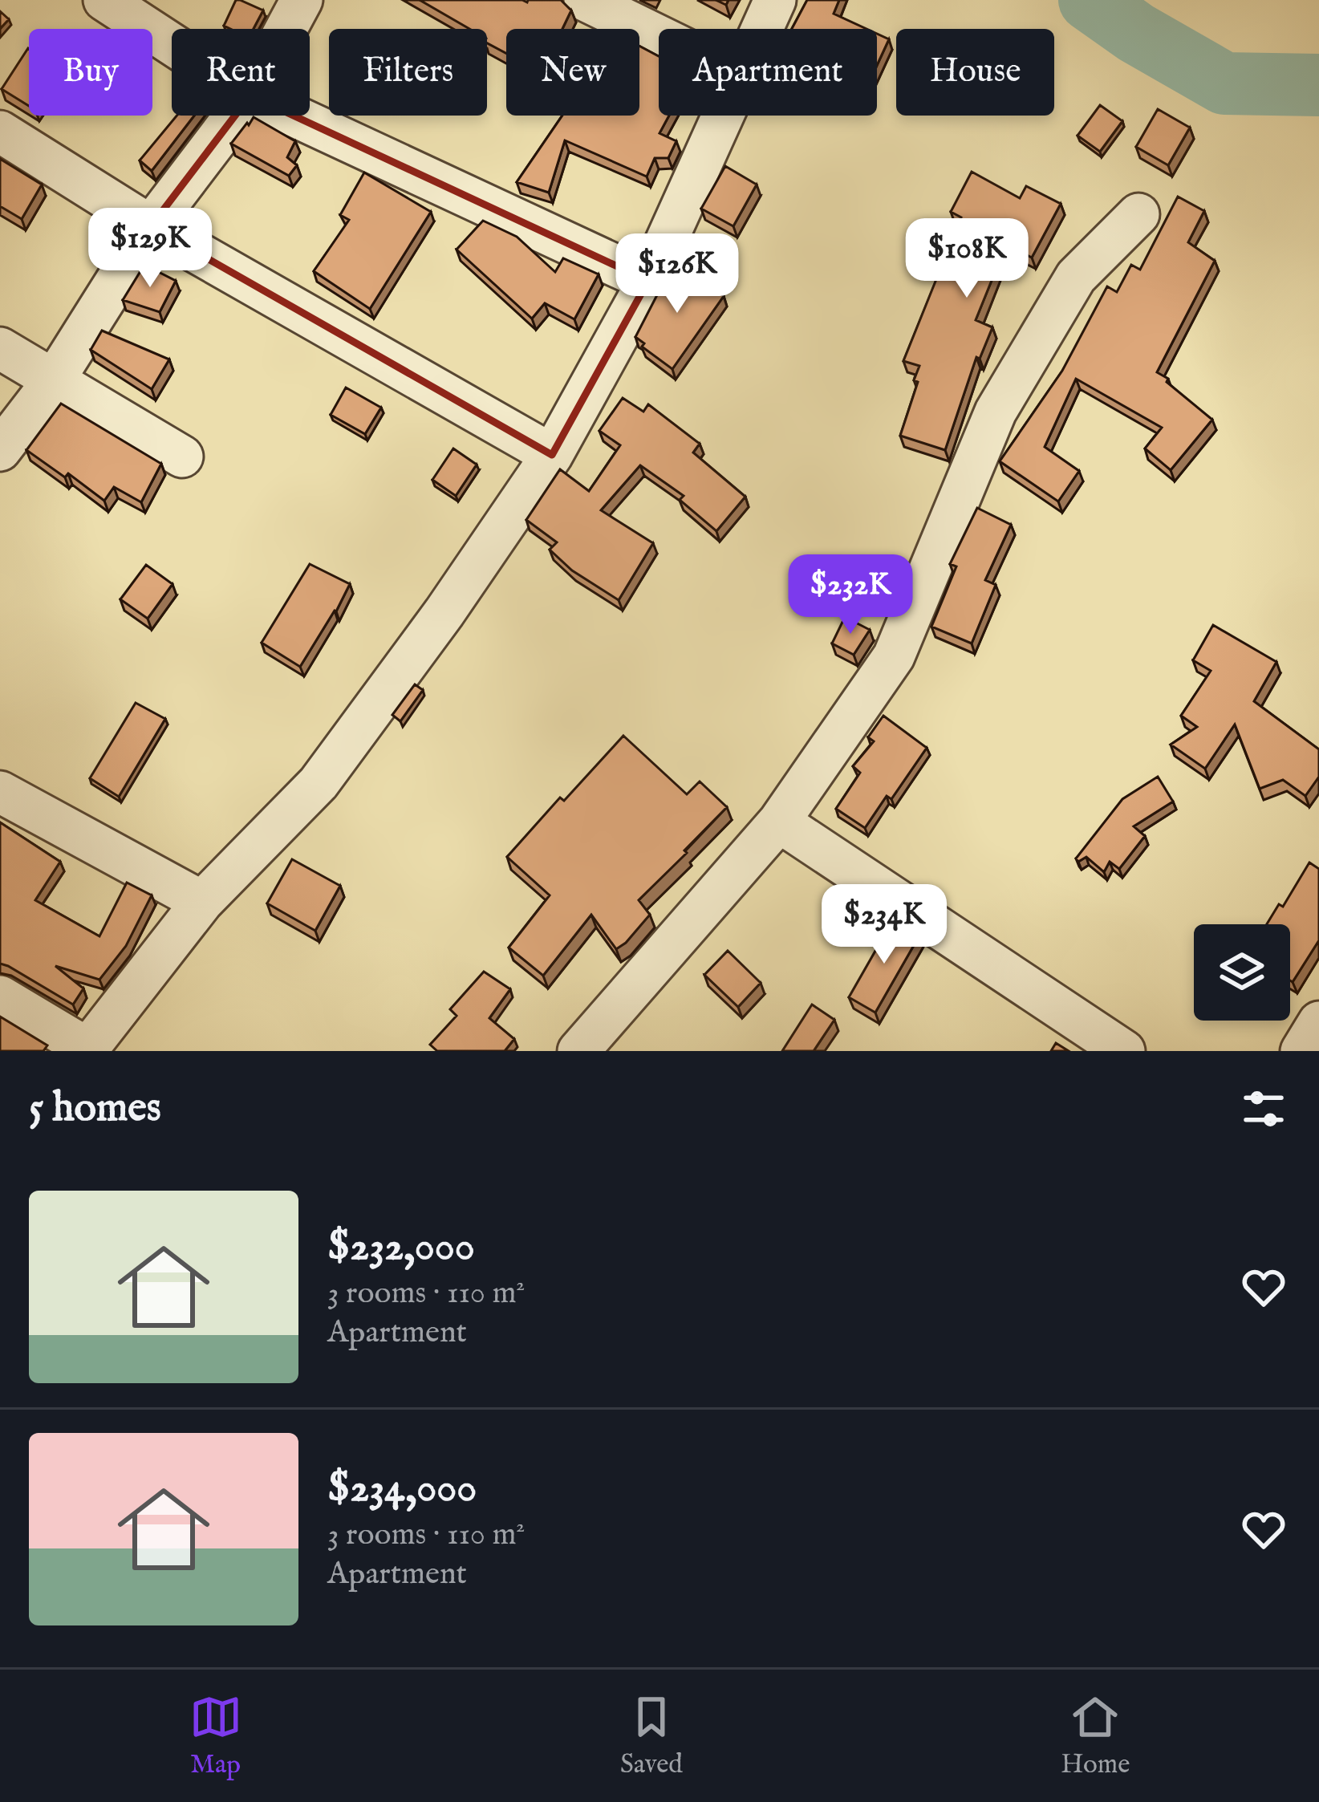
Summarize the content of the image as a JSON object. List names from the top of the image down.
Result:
{
  "page": {
    "chip": [
      "Buy",
      "Rent",
      "Filters",
      "New",
      "Apartment",
      "House"
    ],
    "price": [
      "$129K",
      "$108K",
      "$126K",
      "$232K",
      "$234K"
    ],
    "heading": "5 homes",
    "list": [
      {
        "name": "$232,000",
        "note": "3 rooms · 110 m² · Apartment"
      },
      {
        "name": "$234,000",
        "note": "3 rooms · 110 m² · Apartment"
      }
    ],
    "tabs": ["Map", "Saved", "Home"]
  }
}
